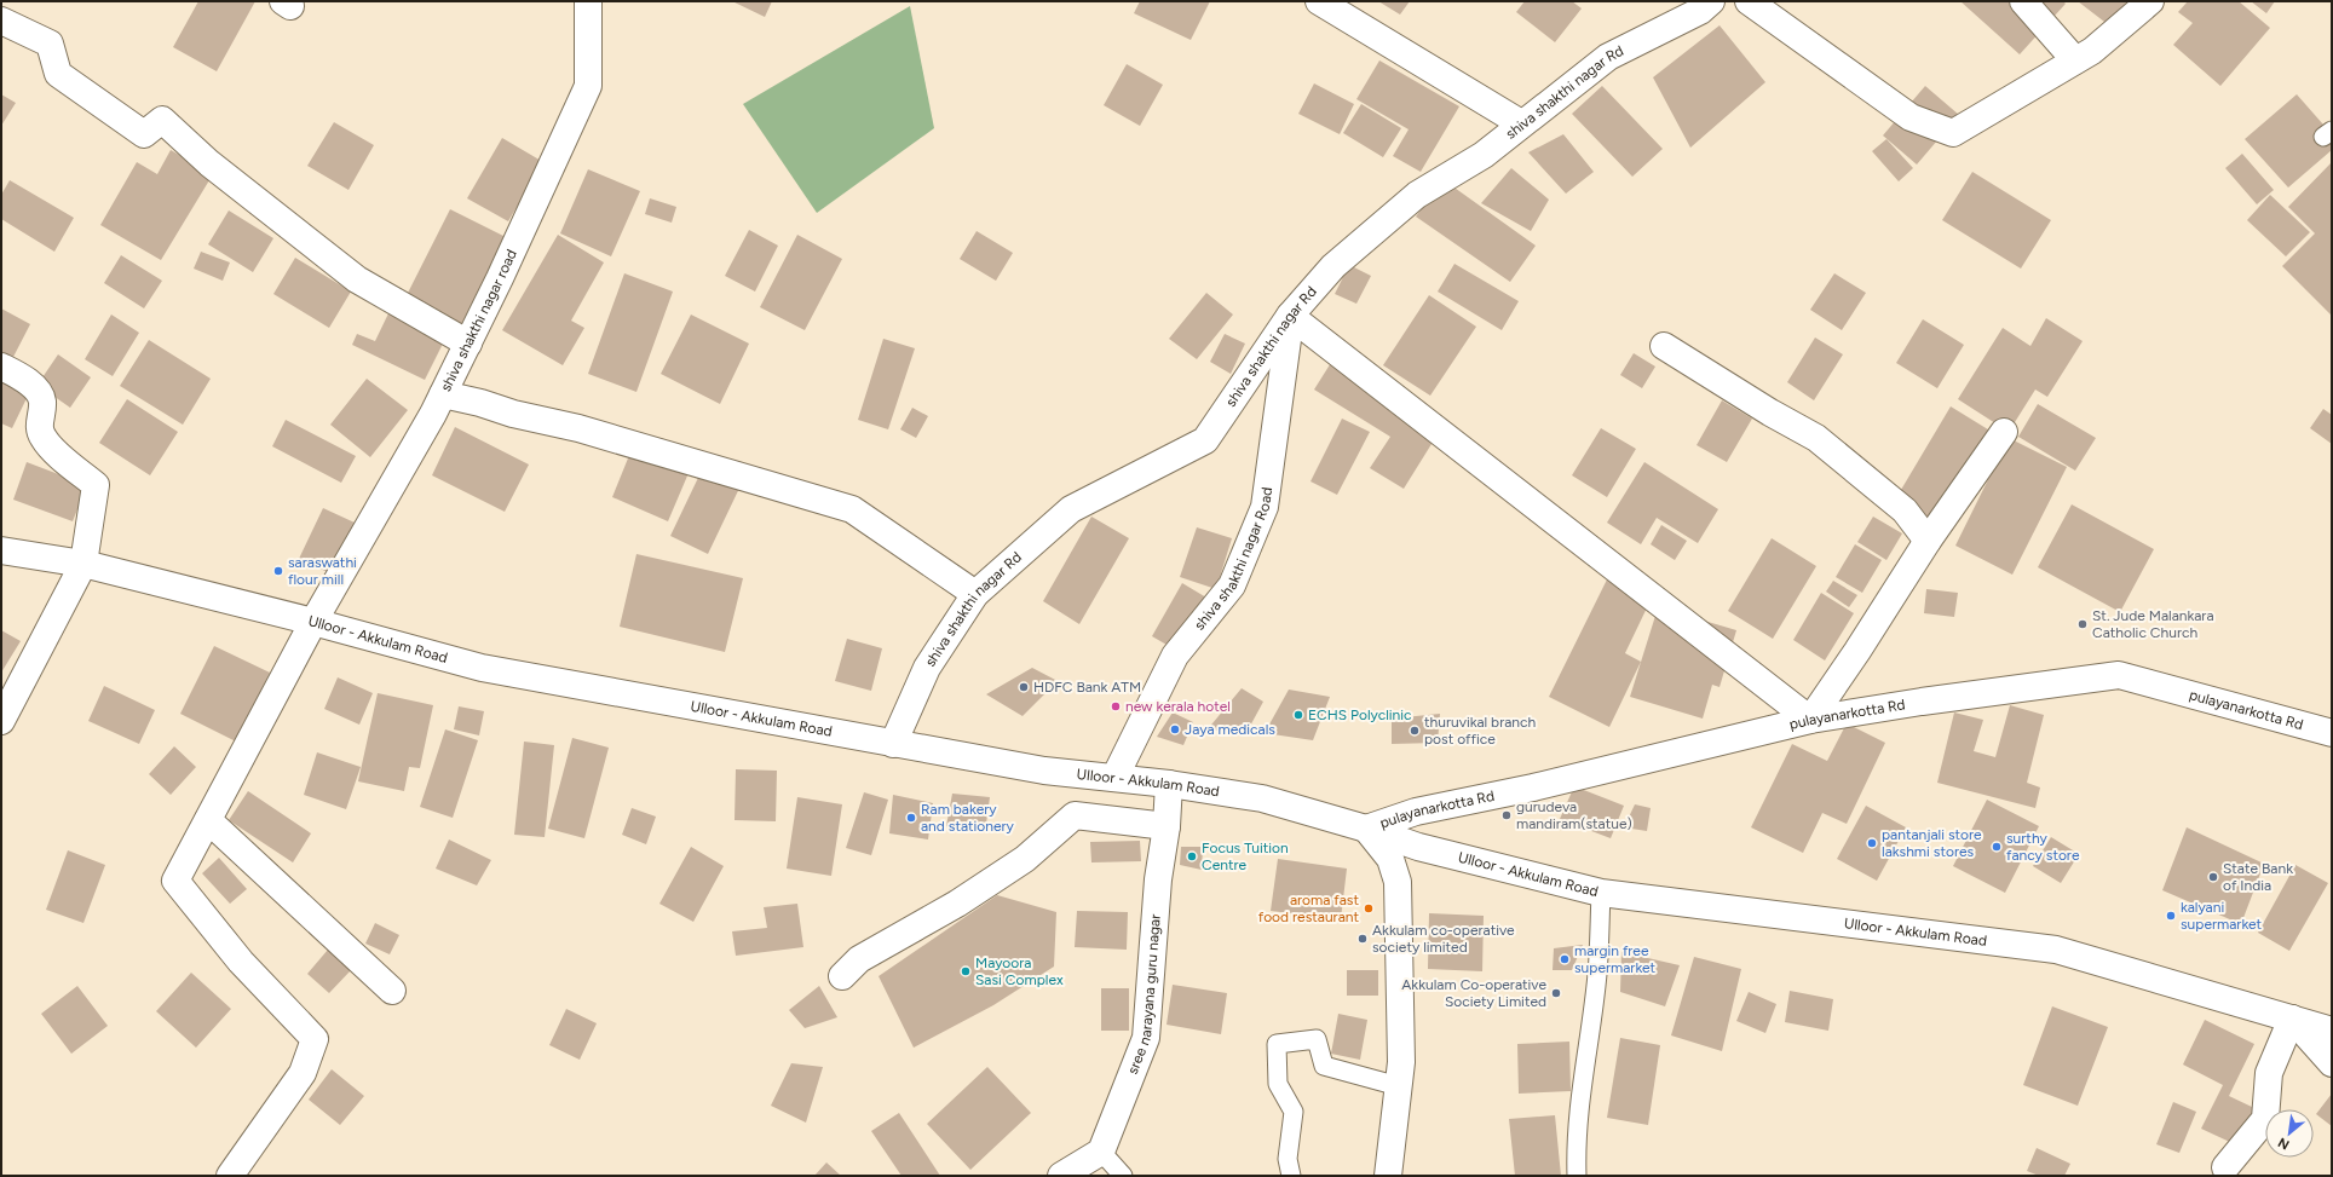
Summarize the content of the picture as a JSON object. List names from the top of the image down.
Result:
{
  "streets": {
    "street": [
      "shiva shakthi nagar Rd",
      "shiva shakthi nagar road",
      "shiva shakthi nagar Road",
      "Ulloor - Akkulam Road",
      "pulayanarkotta Rd",
      "sree narayana guru nagar"
    ]
  },
  "crossings": [
    ["shiva shakthi nagar Rd", "shiva shakthi nagar Road"],
    ["shiva shakthi nagar Rd", "Ulloor - Akkulam Road"],
    ["shiva shakthi nagar road", "Ulloor - Akkulam Road"],
    ["shiva shakthi nagar Road", "Ulloor - Akkulam Road"],
    ["Ulloor - Akkulam Road", "pulayanarkotta Rd"],
    ["Ulloor - Akkulam Road", "sree narayana guru nagar"]
  ],
  "places": [
    "saraswathi flour mill",
    "St. Jude Malankara Catholic Church",
    "HDFC Bank ATM",
    "new kerala hotel",
    "ECHS Polyclinic",
    "Jaya medicals",
    "thuruvikal branch post office",
    "gurudeva mandiram(statue)",
    "Ram bakery and stationery",
    "pantanjali store lakshmi stores",
    "surthy fancy store",
    "Focus Tuition Centre",
    "State Bank of India",
    "aroma fast food restaurant",
    "kalyani supermarket",
    "Akkulam co-operative society limited",
    "margin free supermarket",
    "Mayoora Sasi Complex",
    "Akkulam Co-operative Society Limited"
  ],
  "north": "bottom left"
}
